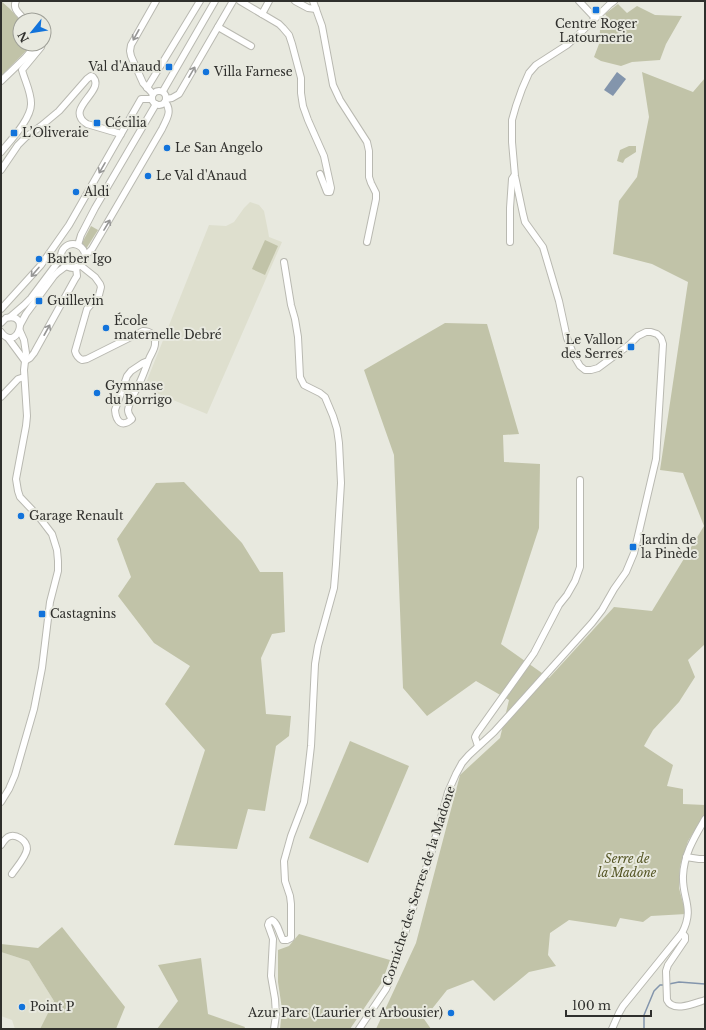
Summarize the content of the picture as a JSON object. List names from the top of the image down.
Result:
{
  "streets": {
    "street": ["Corniche des Serres de la Madone"]
  },
  "parks": ["Serre de la Madone"],
  "places": {
    "transit": [
      "Centre Roger Latournerie",
      "Val d'Anaud",
      "Cécilia",
      "L’Oliveraie",
      "Guillevin",
      "Le Vallon des Serres",
      "Jardin de la Pinède",
      "Castagnins"
    ],
    "other": [
      "Villa Farnese",
      "Le San Angelo",
      "Le Val d'Anaud",
      "Aldi",
      "Barber Igo",
      "École maternelle Debré",
      "Gymnase du Borrigo",
      "Garage Renault",
      "Point P",
      "Azur Parc (Laurier et Arbousier)"
    ]
  },
  "scale_bar": "100 m",
  "north": "bottom left"
}
